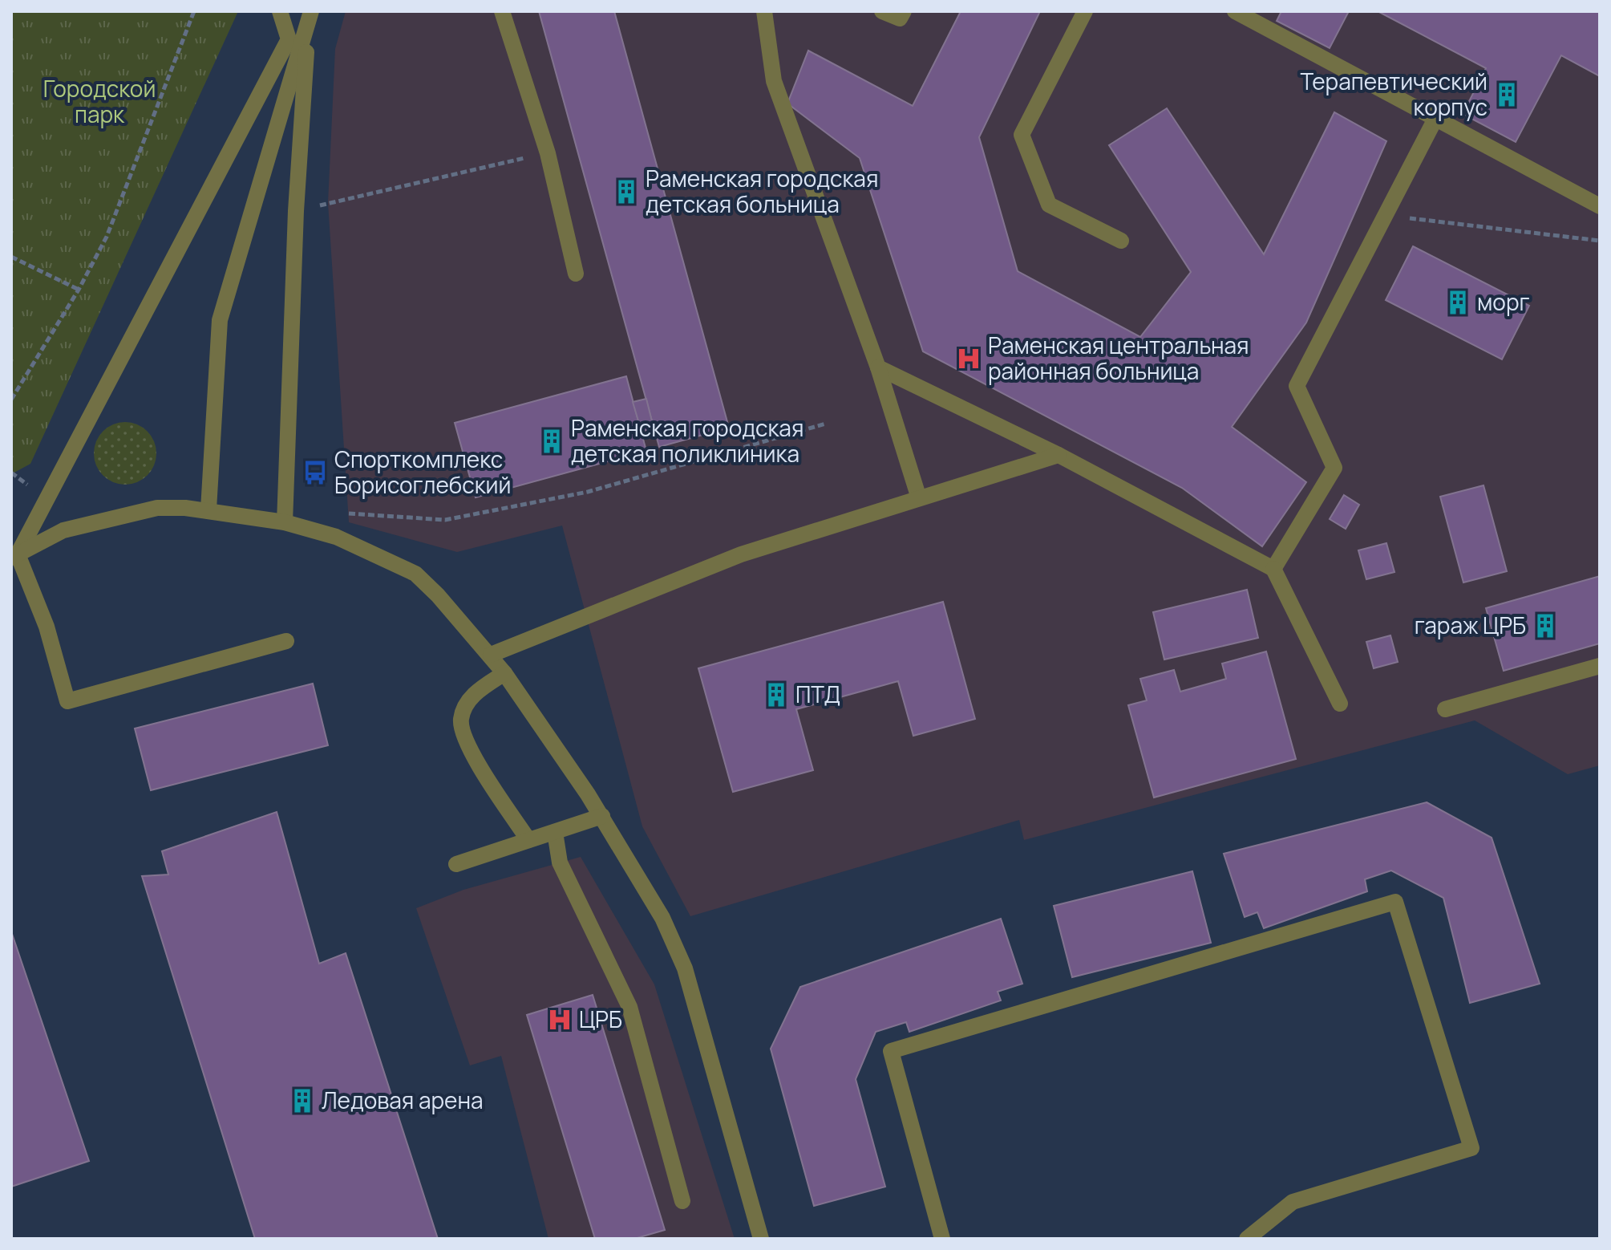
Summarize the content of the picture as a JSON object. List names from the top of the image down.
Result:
{
  "parks": ["Городской парк"],
  "places": {
    "building": [
      "Терапевтический корпус",
      "Раменская городская детская больница",
      "морг",
      "Раменская городская детская поликлиника",
      "гараж ЦРБ",
      "ПТД",
      "Ледовая арена"
    ],
    "hospital": ["Раменская центральная районная больница", "ЦРБ"],
    "bus stop": ["Спорткомплекс Борисоглебский"]
  }
}
